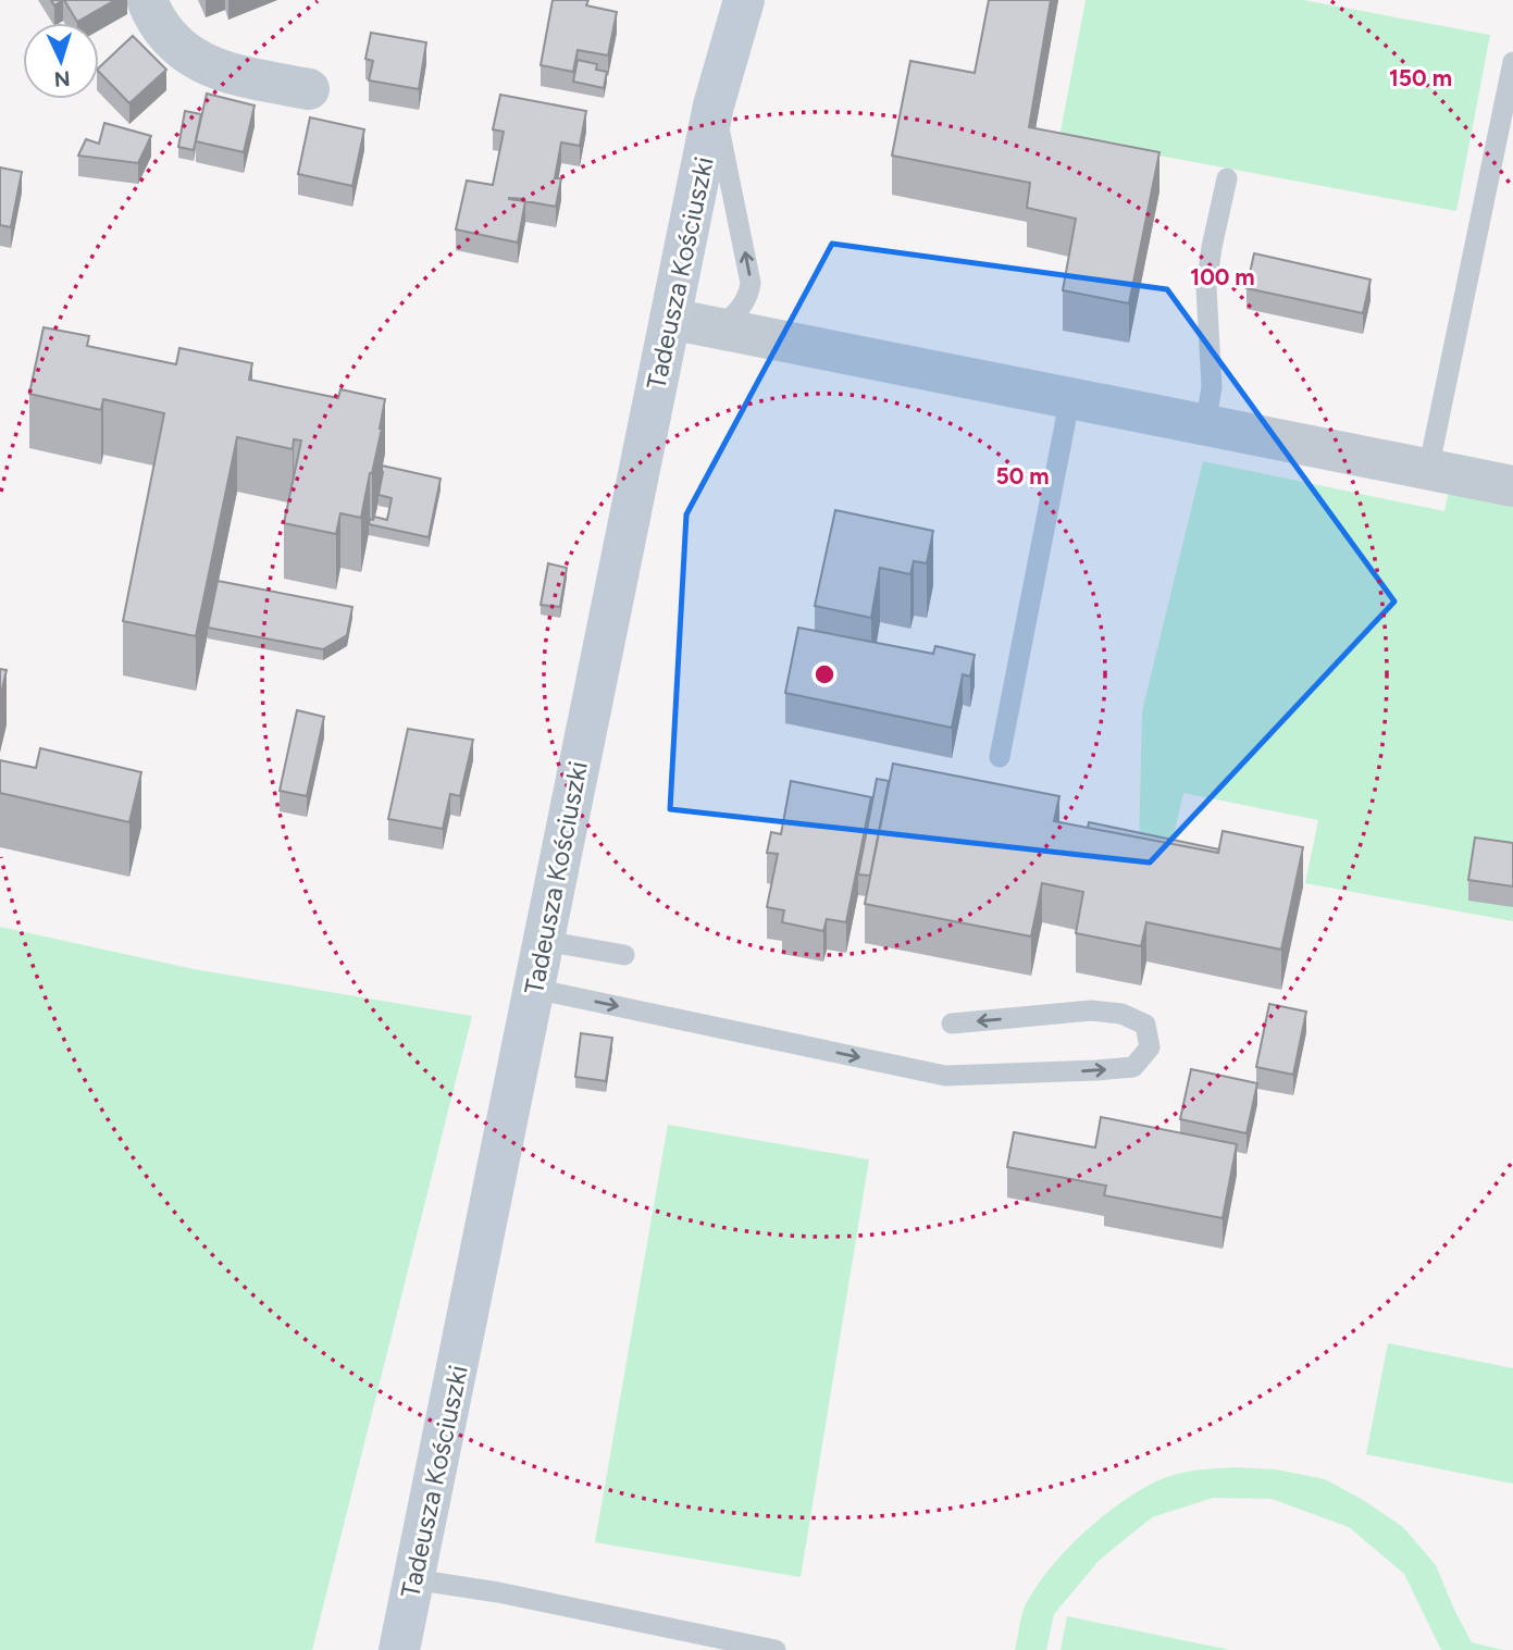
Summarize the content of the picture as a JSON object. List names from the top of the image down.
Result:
{
  "streets": {
    "main road": ["Tadeusza Kościuszki"]
  },
  "north": "bottom",
  "rings": ["150 m", "100 m", "50 m"]
}
